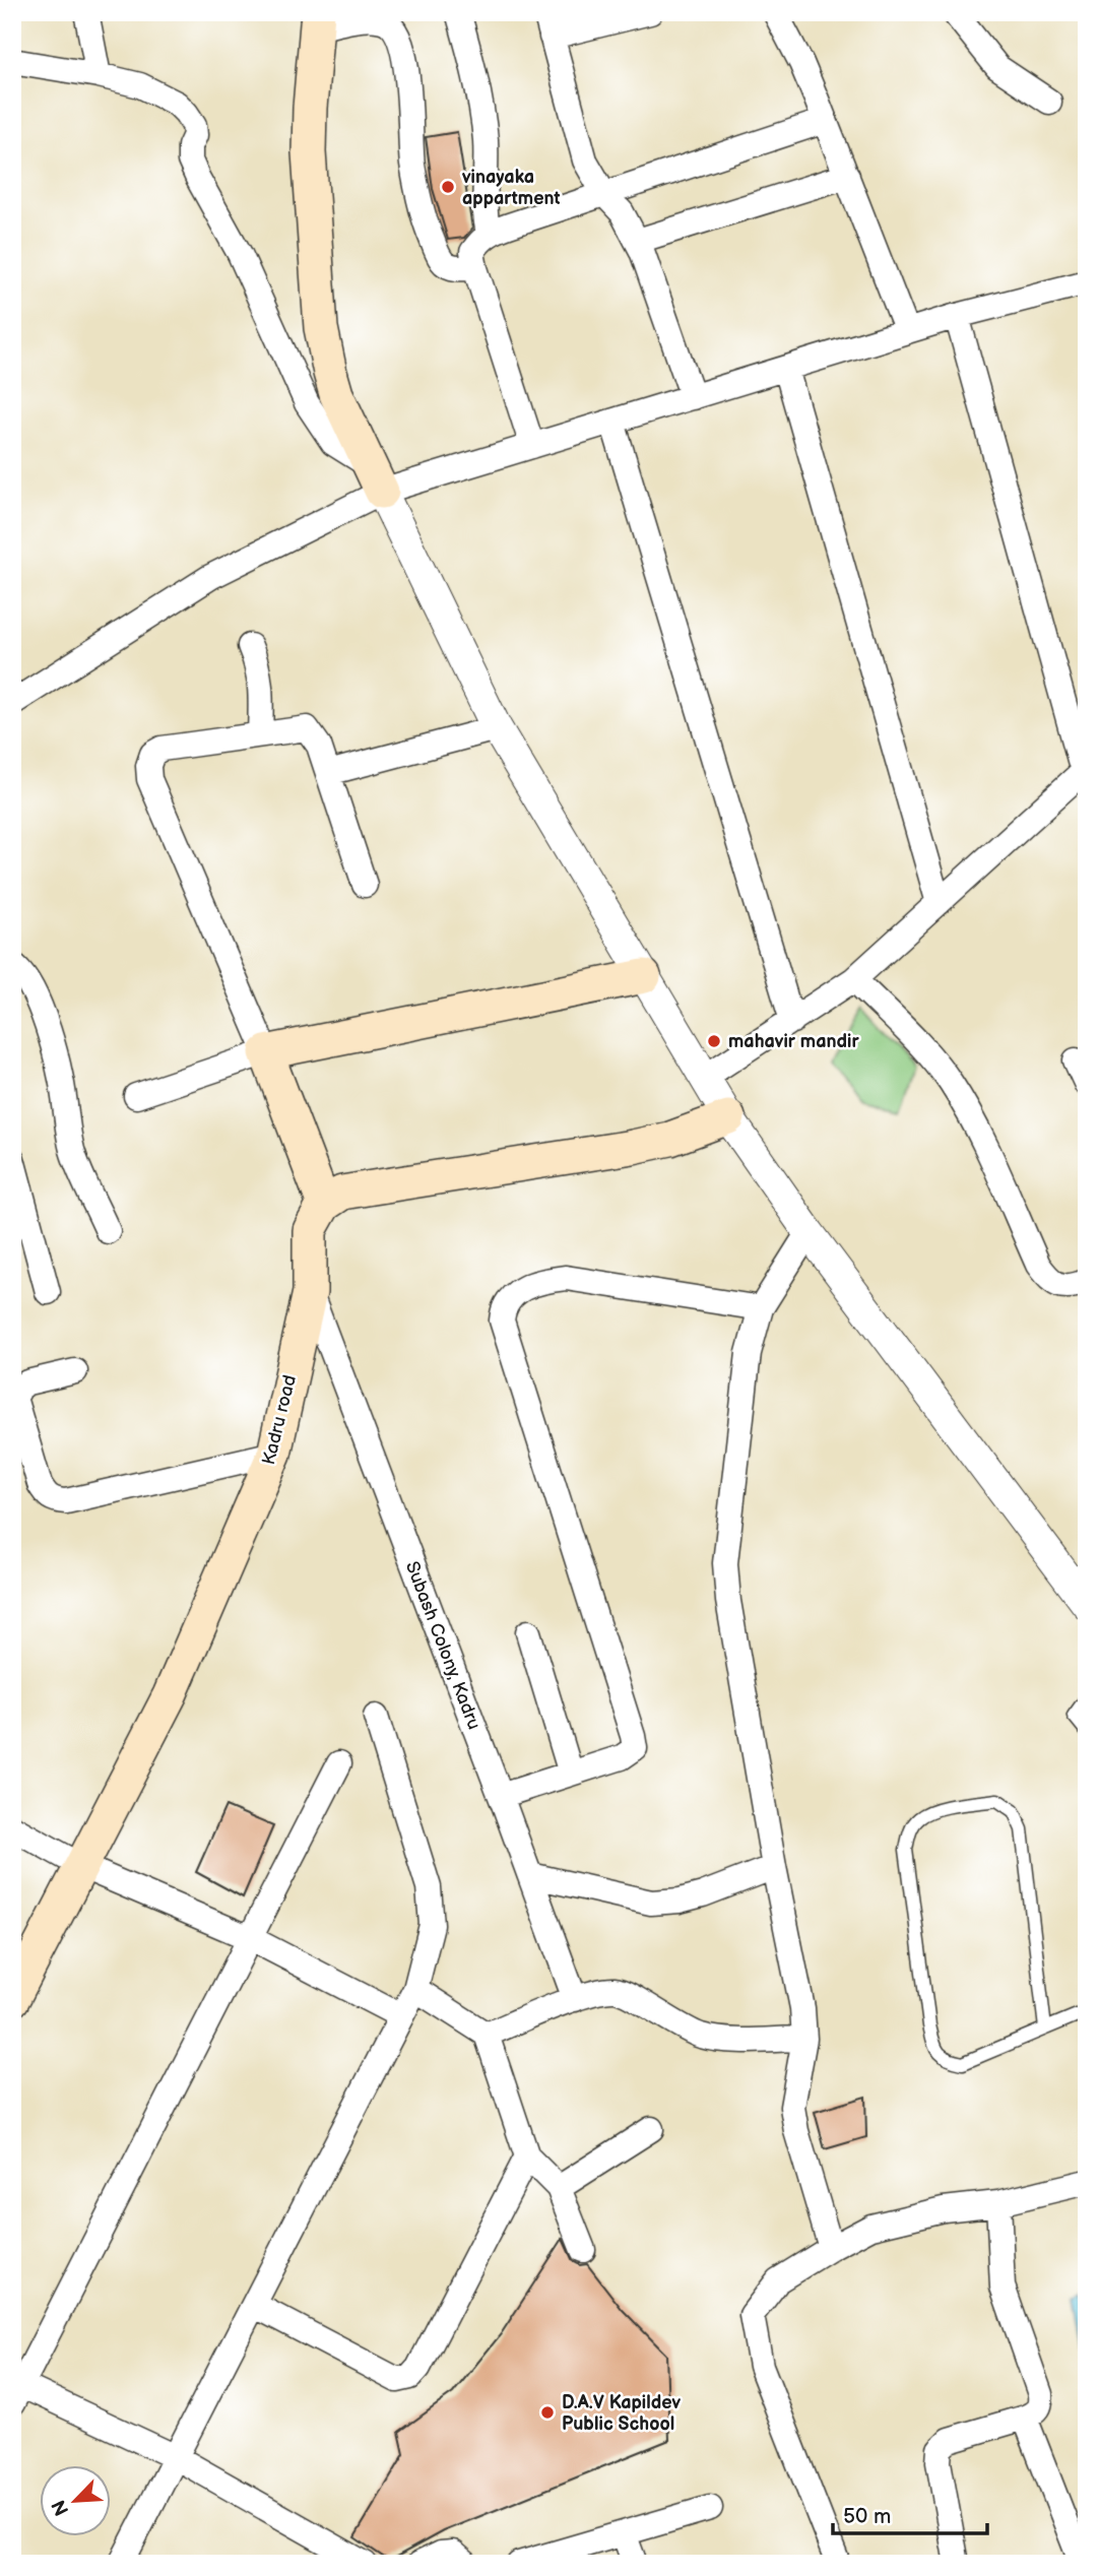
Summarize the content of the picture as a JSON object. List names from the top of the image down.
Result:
{
  "streets": {
    "main road": ["Kadru road"],
    "street": ["Subash Colony, Kadru"]
  },
  "crossings": [
    ["Kadru road", "Subash Colony, Kadru"]
  ],
  "places": ["vinayaka appartment", "mahavir mandir", "D.A.V Kapildev Public School"],
  "scale_bar": "50 m",
  "north": "bottom left"
}
